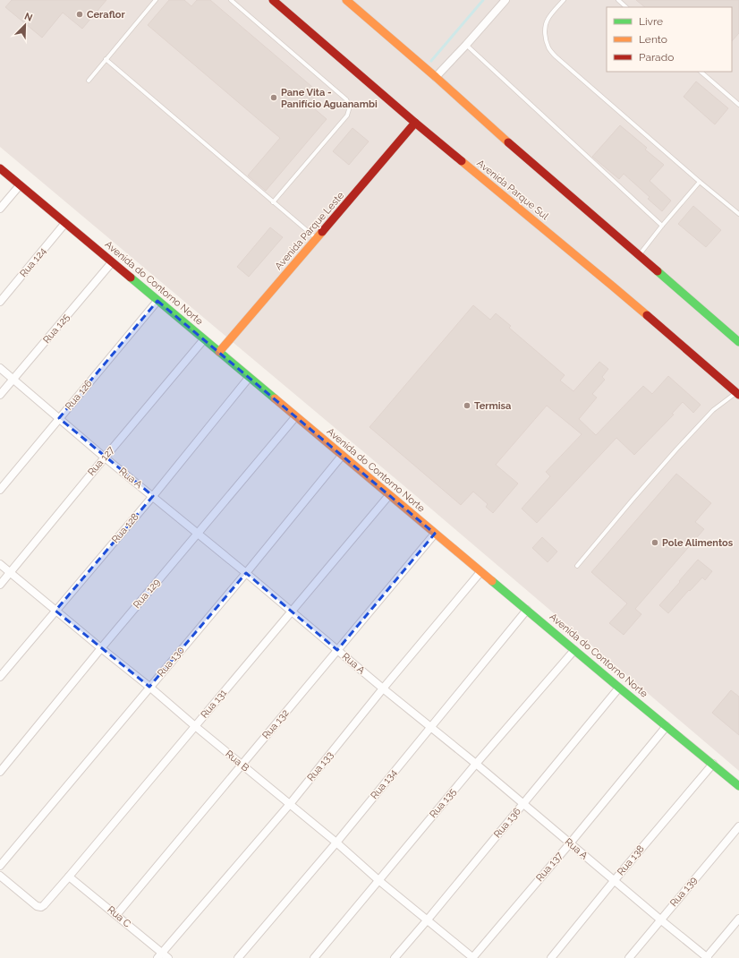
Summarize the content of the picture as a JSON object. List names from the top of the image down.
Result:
{
  "streets": {
    "street": [
      "Avenida Parque Sul",
      "Avenida Parque Leste",
      "Rua 124",
      "Avenida do Contorno Norte",
      "Rua 125",
      "Rua 126",
      "Rua 127",
      "Rua A",
      "Rua 128",
      "Rua 129",
      "Rua 130",
      "Rua 131",
      "Rua 132",
      "Rua B",
      "Rua 133",
      "Rua 134",
      "Rua 135",
      "Rua 136",
      "Rua 138",
      "Rua 137",
      "Rua 139",
      "Rua C"
    ]
  },
  "crossings": [
    ["Avenida Parque Sul", "Avenida Parque Leste"],
    ["Avenida Parque Leste", "Avenida do Contorno Norte"],
    ["Rua 124", "Avenida do Contorno Norte"],
    ["Avenida do Contorno Norte", "Rua 125"],
    ["Avenida do Contorno Norte", "Rua 126"],
    ["Avenida do Contorno Norte", "Rua 127"],
    ["Avenida do Contorno Norte", "Rua 128"],
    ["Avenida do Contorno Norte", "Rua 129"],
    ["Avenida do Contorno Norte", "Rua 130"],
    ["Avenida do Contorno Norte", "Rua 131"],
    ["Avenida do Contorno Norte", "Rua 132"],
    ["Avenida do Contorno Norte", "Rua 133"],
    ["Avenida do Contorno Norte", "Rua 134"],
    ["Avenida do Contorno Norte", "Rua 135"],
    ["Avenida do Contorno Norte", "Rua 136"],
    ["Avenida do Contorno Norte", "Rua 138"],
    ["Avenida do Contorno Norte", "Rua 137"],
    ["Rua 125", "Rua A"],
    ["Rua 126", "Rua A"],
    ["Rua 127", "Rua A"],
    ["Rua 127", "Rua B"],
    ["Rua A", "Rua 128"],
    ["Rua A", "Rua 129"],
    ["Rua A", "Rua 130"],
    ["Rua A", "Rua 131"],
    ["Rua A", "Rua 132"],
    ["Rua A", "Rua 133"],
    ["Rua A", "Rua 134"],
    ["Rua A", "Rua 135"],
    ["Rua A", "Rua 136"],
    ["Rua A", "Rua 138"],
    ["Rua A", "Rua 137"],
    ["Rua A", "Rua 139"],
    ["Rua 128", "Rua B"],
    ["Rua 129", "Rua B"],
    ["Rua 130", "Rua B"],
    ["Rua 131", "Rua B"],
    ["Rua 131", "Rua C"],
    ["Rua 132", "Rua B"],
    ["Rua 132", "Rua C"],
    ["Rua B", "Rua 133"],
    ["Rua B", "Rua 134"],
    ["Rua B", "Rua 135"],
    ["Rua B", "Rua 136"],
    ["Rua B", "Rua 137"],
    ["Rua 133", "Rua C"]
  ],
  "places": [
    "Ceraflor",
    "Pane Vita - Panifício Aguanambi",
    "Termisa",
    "Pole Alimentos"
  ],
  "legend": ["Livre", "Lento", "Parado"],
  "north": "top right"
}
